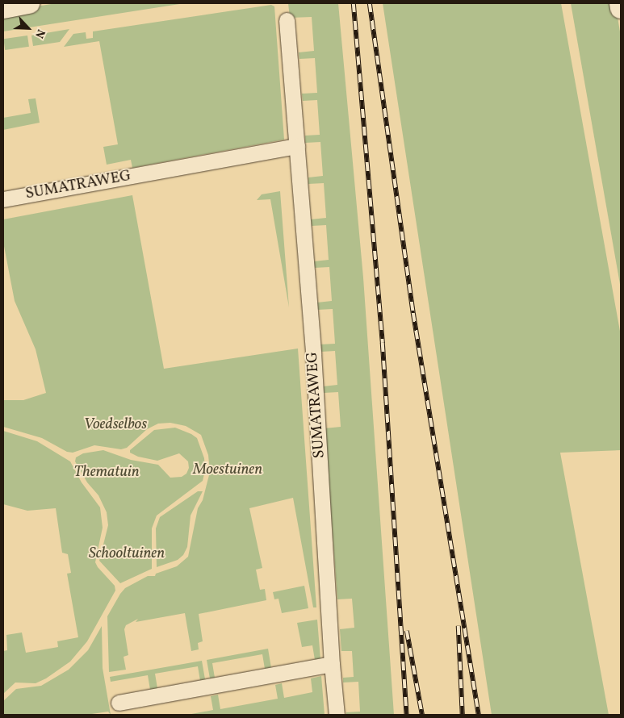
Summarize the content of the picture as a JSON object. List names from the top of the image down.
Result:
{
  "streets": {
    "street": ["SUMATRAWEG"]
  },
  "parks": [
    "Voedselbos",
    "Moestuinen",
    "Thematuin",
    "Schooltuinen"
  ],
  "north": "bottom right"
}
